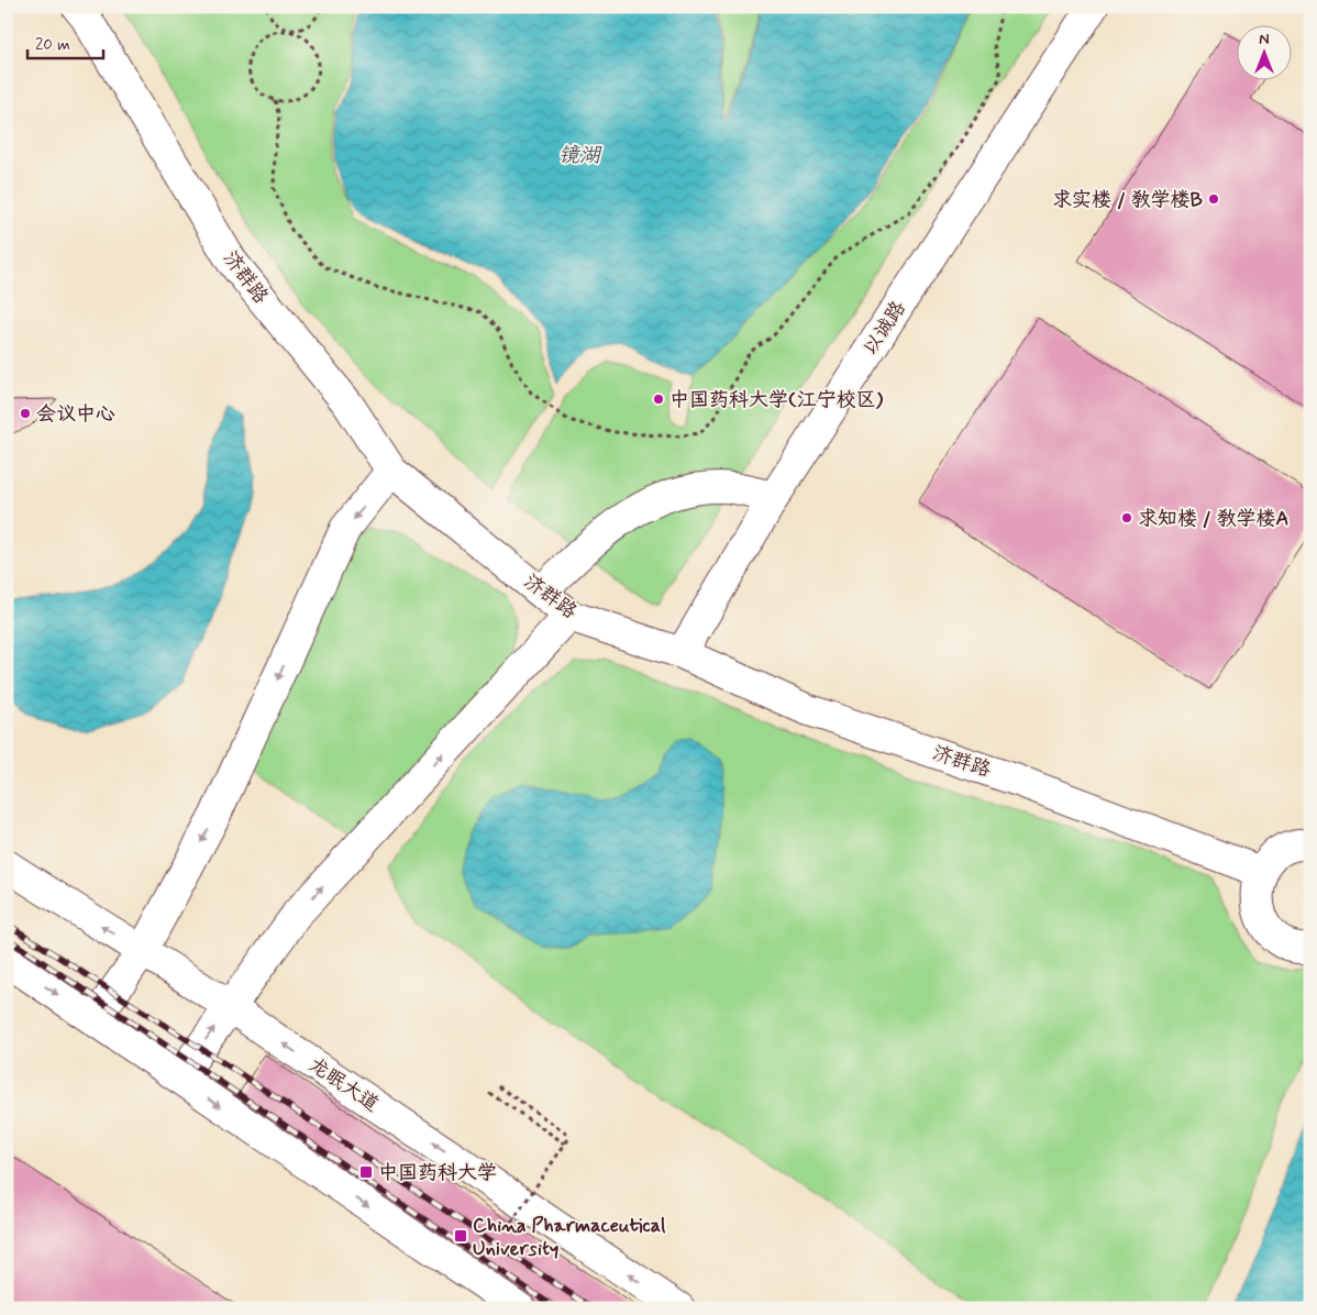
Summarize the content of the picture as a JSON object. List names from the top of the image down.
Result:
{
  "streets": {
    "street": ["济群路", "以诚路", "龙眠大道"]
  },
  "crossings": [
    ["济群路", "以诚路"]
  ],
  "water": ["镜湖"],
  "places": {
    "other": [
      "求实楼 / 教学楼B",
      "中国药科大学(江宁校区)",
      "会议中心",
      "求知楼 / 教学楼A"
    ],
    "transit": ["中国药科大学", "China Pharmaceutical University"]
  },
  "scale_bar": "20 m",
  "north": "top"
}
